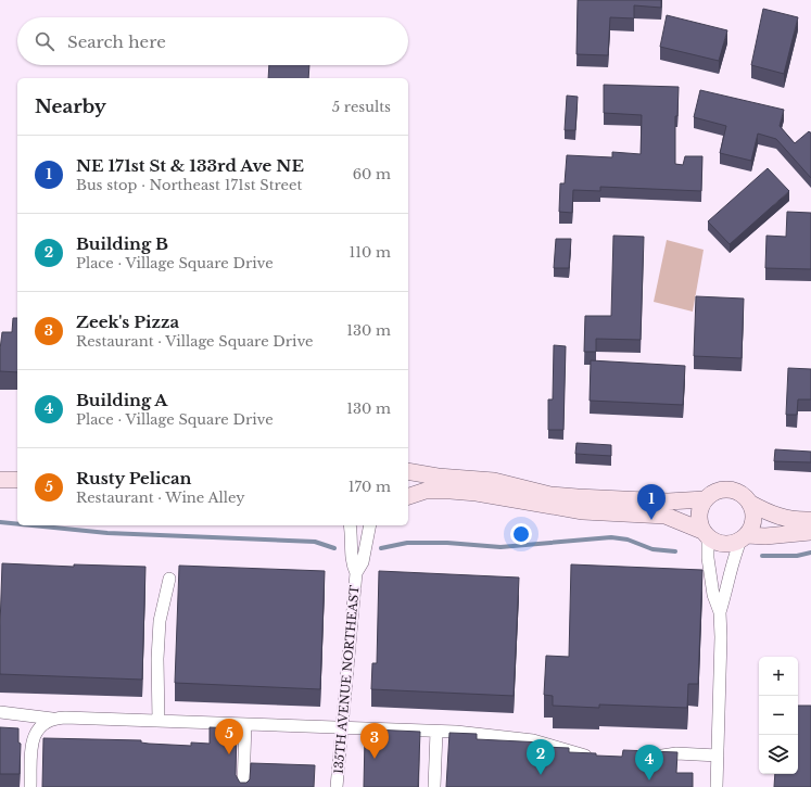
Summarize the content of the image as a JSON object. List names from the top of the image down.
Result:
{
  "streets": {
    "street": ["135TH AVENUE NORTHEAST"]
  },
  "page": {
    "search": "Search here",
    "heading": ["Nearby", "5 results"],
    "list": [
      {
        "mark": "1",
        "name": "NE 171st St & 133rd Ave NE",
        "note": "Bus stop · Northeast 171st Street",
        "value": "60 m"
      },
      {
        "mark": "2",
        "name": "Building B",
        "note": "Place · Village Square Drive",
        "value": "110 m"
      },
      {
        "mark": "3",
        "name": "Zeek's Pizza",
        "note": "Restaurant · Village Square Drive",
        "value": "130 m"
      },
      {
        "mark": "4",
        "name": "Building A",
        "note": "Place · Village Square Drive",
        "value": "130 m"
      },
      {
        "mark": "5",
        "name": "Rusty Pelican",
        "note": "Restaurant · Wine Alley",
        "value": "170 m"
      }
    ],
    "pins": [
      "1",
      "5",
      "3",
      "2",
      "4"
    ],
    "map_buttons": ["+", "−"]
  }
}
